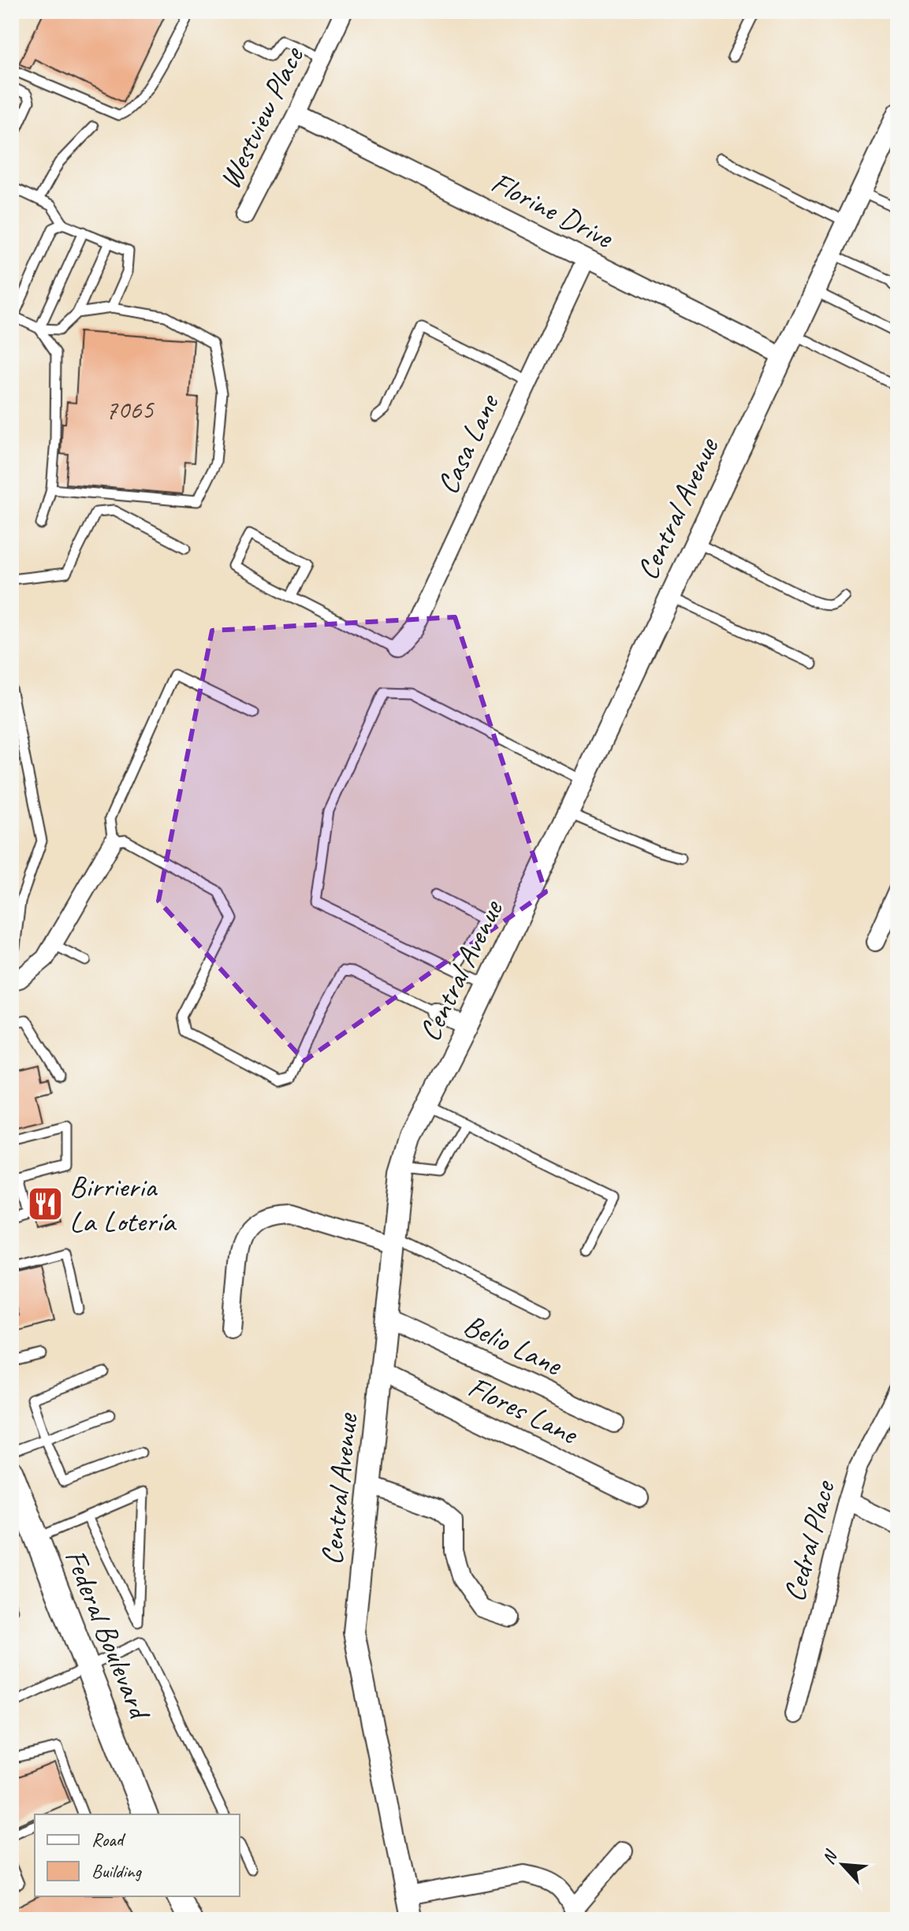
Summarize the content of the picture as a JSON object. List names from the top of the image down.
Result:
{
  "streets": {
    "main road": ["Federal Boulevard"],
    "street": [
      "Westview Place",
      "Florine Drive",
      "Casa Lane",
      "Central Avenue",
      "Belio Lane",
      "Flores Lane",
      "Cedral Place"
    ]
  },
  "crossings": [
    ["Westview Place", "Florine Drive"],
    ["Florine Drive", "Casa Lane"],
    ["Florine Drive", "Central Avenue"],
    ["Central Avenue", "Belio Lane"],
    ["Central Avenue", "Flores Lane"]
  ],
  "places": {
    "restaurant": ["Birrieria La Lotería"]
  },
  "house_numbers": ["7065"],
  "legend": ["Road", "Building"],
  "north": "top left"
}
